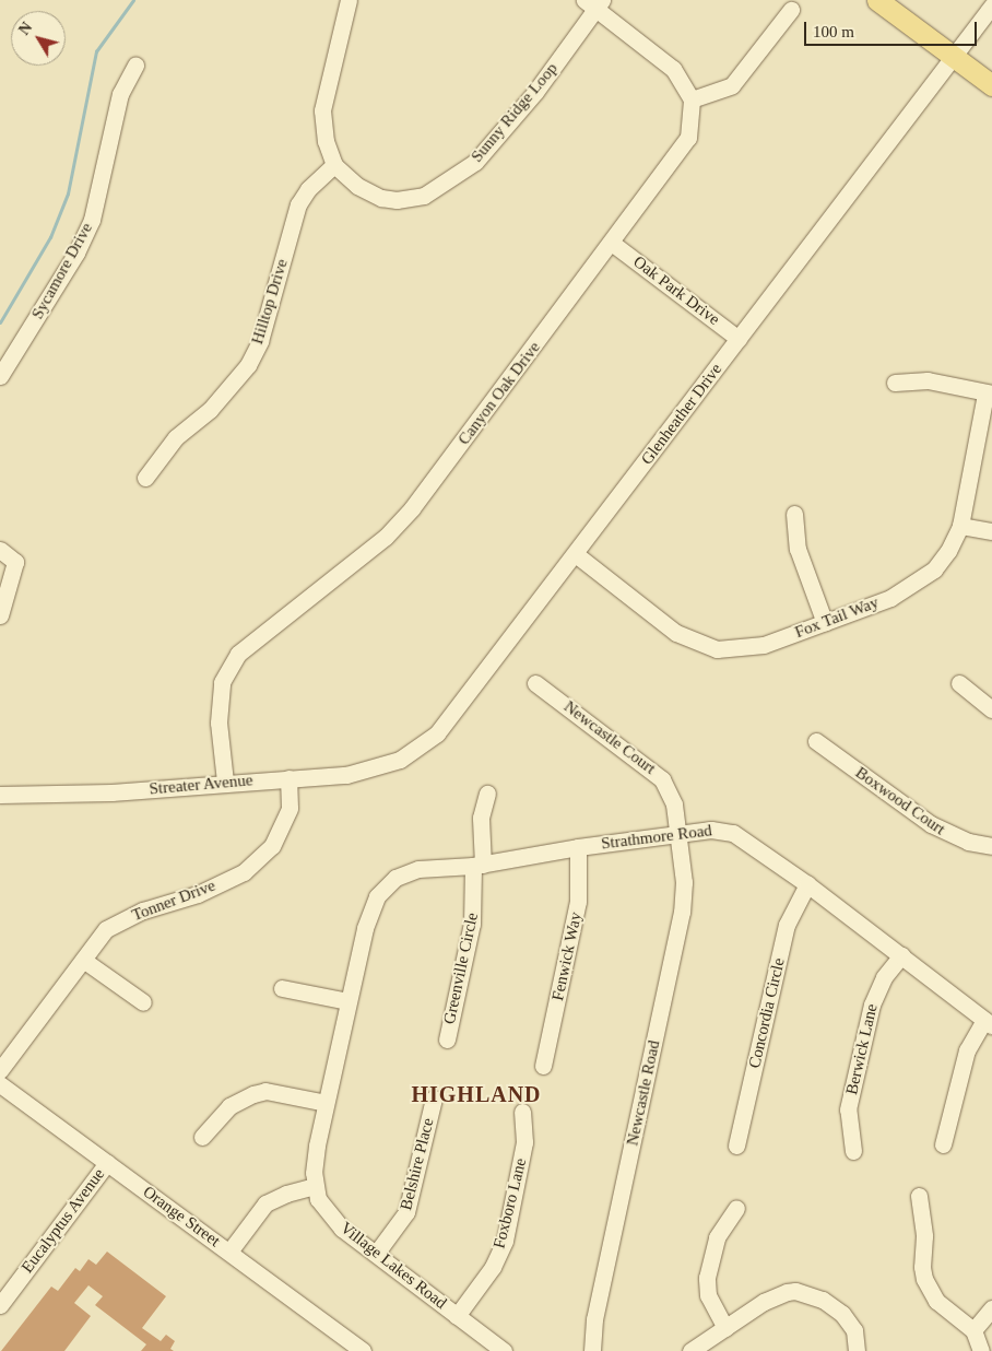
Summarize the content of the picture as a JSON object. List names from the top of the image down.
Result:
{
  "streets": {
    "street": [
      "Sunny Ridge Loop",
      "Sycamore Drive",
      "Oak Park Drive",
      "Hilltop Drive",
      "Canyon Oak Drive",
      "Glenheather Drive",
      "Fox Tail Way",
      "Newcastle Court",
      "Streater Avenue",
      "Boxwood Court",
      "Strathmore Road",
      "Tonner Drive",
      "Fenwick Way",
      "Greenville Circle",
      "Concordia Circle",
      "Berwick Lane",
      "Newcastle Road",
      "Belshire Place",
      "Foxboro Lane",
      "Orange Street",
      "Eucalyptus Avenue",
      "Village Lakes Road"
    ]
  },
  "crossings": [
    ["Sunny Ridge Loop", "Hilltop Drive"],
    ["Oak Park Drive", "Canyon Oak Drive"],
    ["Oak Park Drive", "Glenheather Drive"],
    ["Canyon Oak Drive", "Streater Avenue"],
    ["Glenheather Drive", "Fox Tail Way"],
    ["Glenheather Drive", "Streater Avenue"],
    ["Newcastle Court", "Strathmore Road"],
    ["Newcastle Court", "Newcastle Road"],
    ["Streater Avenue", "Tonner Drive"],
    ["Strathmore Road", "Fenwick Way"],
    ["Strathmore Road", "Greenville Circle"],
    ["Strathmore Road", "Concordia Circle"],
    ["Strathmore Road", "Berwick Lane"],
    ["Strathmore Road", "Newcastle Road"],
    ["Strathmore Road", "Village Lakes Road"],
    ["Belshire Place", "Village Lakes Road"],
    ["Foxboro Lane", "Village Lakes Road"],
    ["Orange Street", "Eucalyptus Avenue"]
  ],
  "districts": ["HIGHLAND"],
  "scale_bar": "100 m",
  "north": "top left"
}
